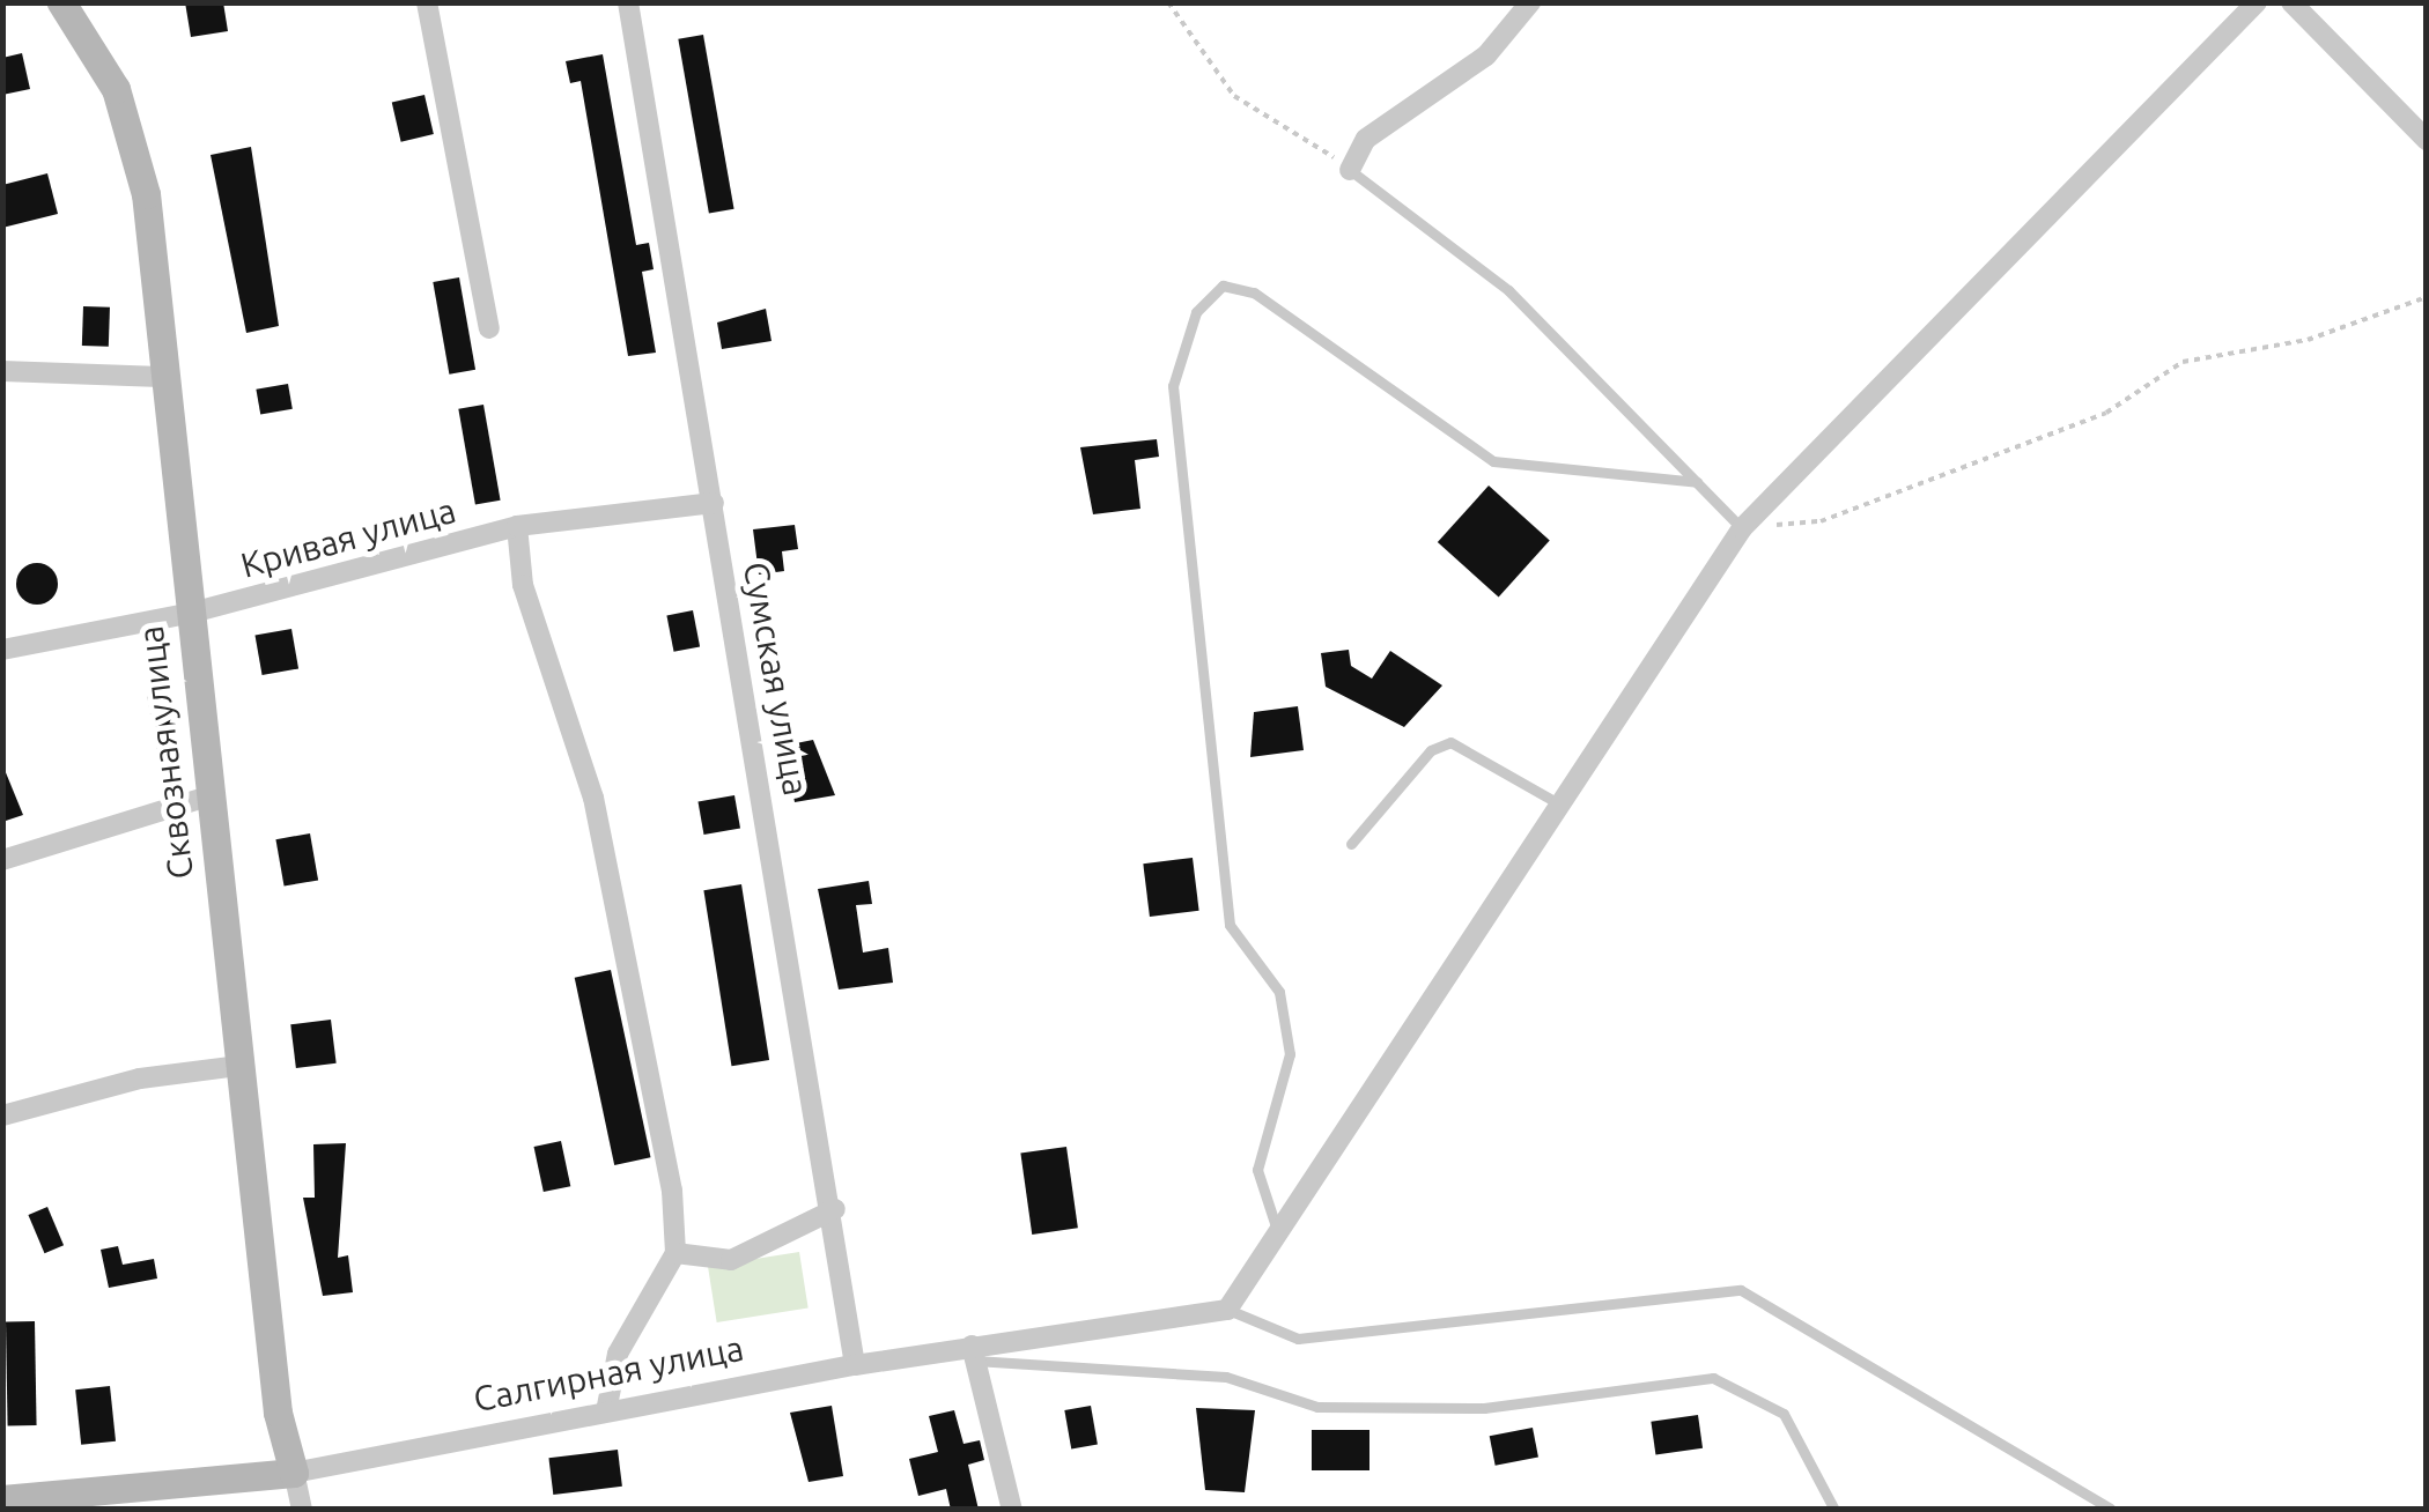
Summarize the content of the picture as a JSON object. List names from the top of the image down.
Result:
{
  "streets": {
    "main road": ["Сквозная улица", "Салгирная улица"],
    "street": ["Кривая улица", "Сумская улица"]
  },
  "crossings": [
    ["Кривая улица", "Сумская улица"],
    ["Кривая улица", "Сквозная улица"],
    ["Сумская улица", "Салгирная улица"],
    ["Сквозная улица", "Салгирная улица"]
  ]
}
